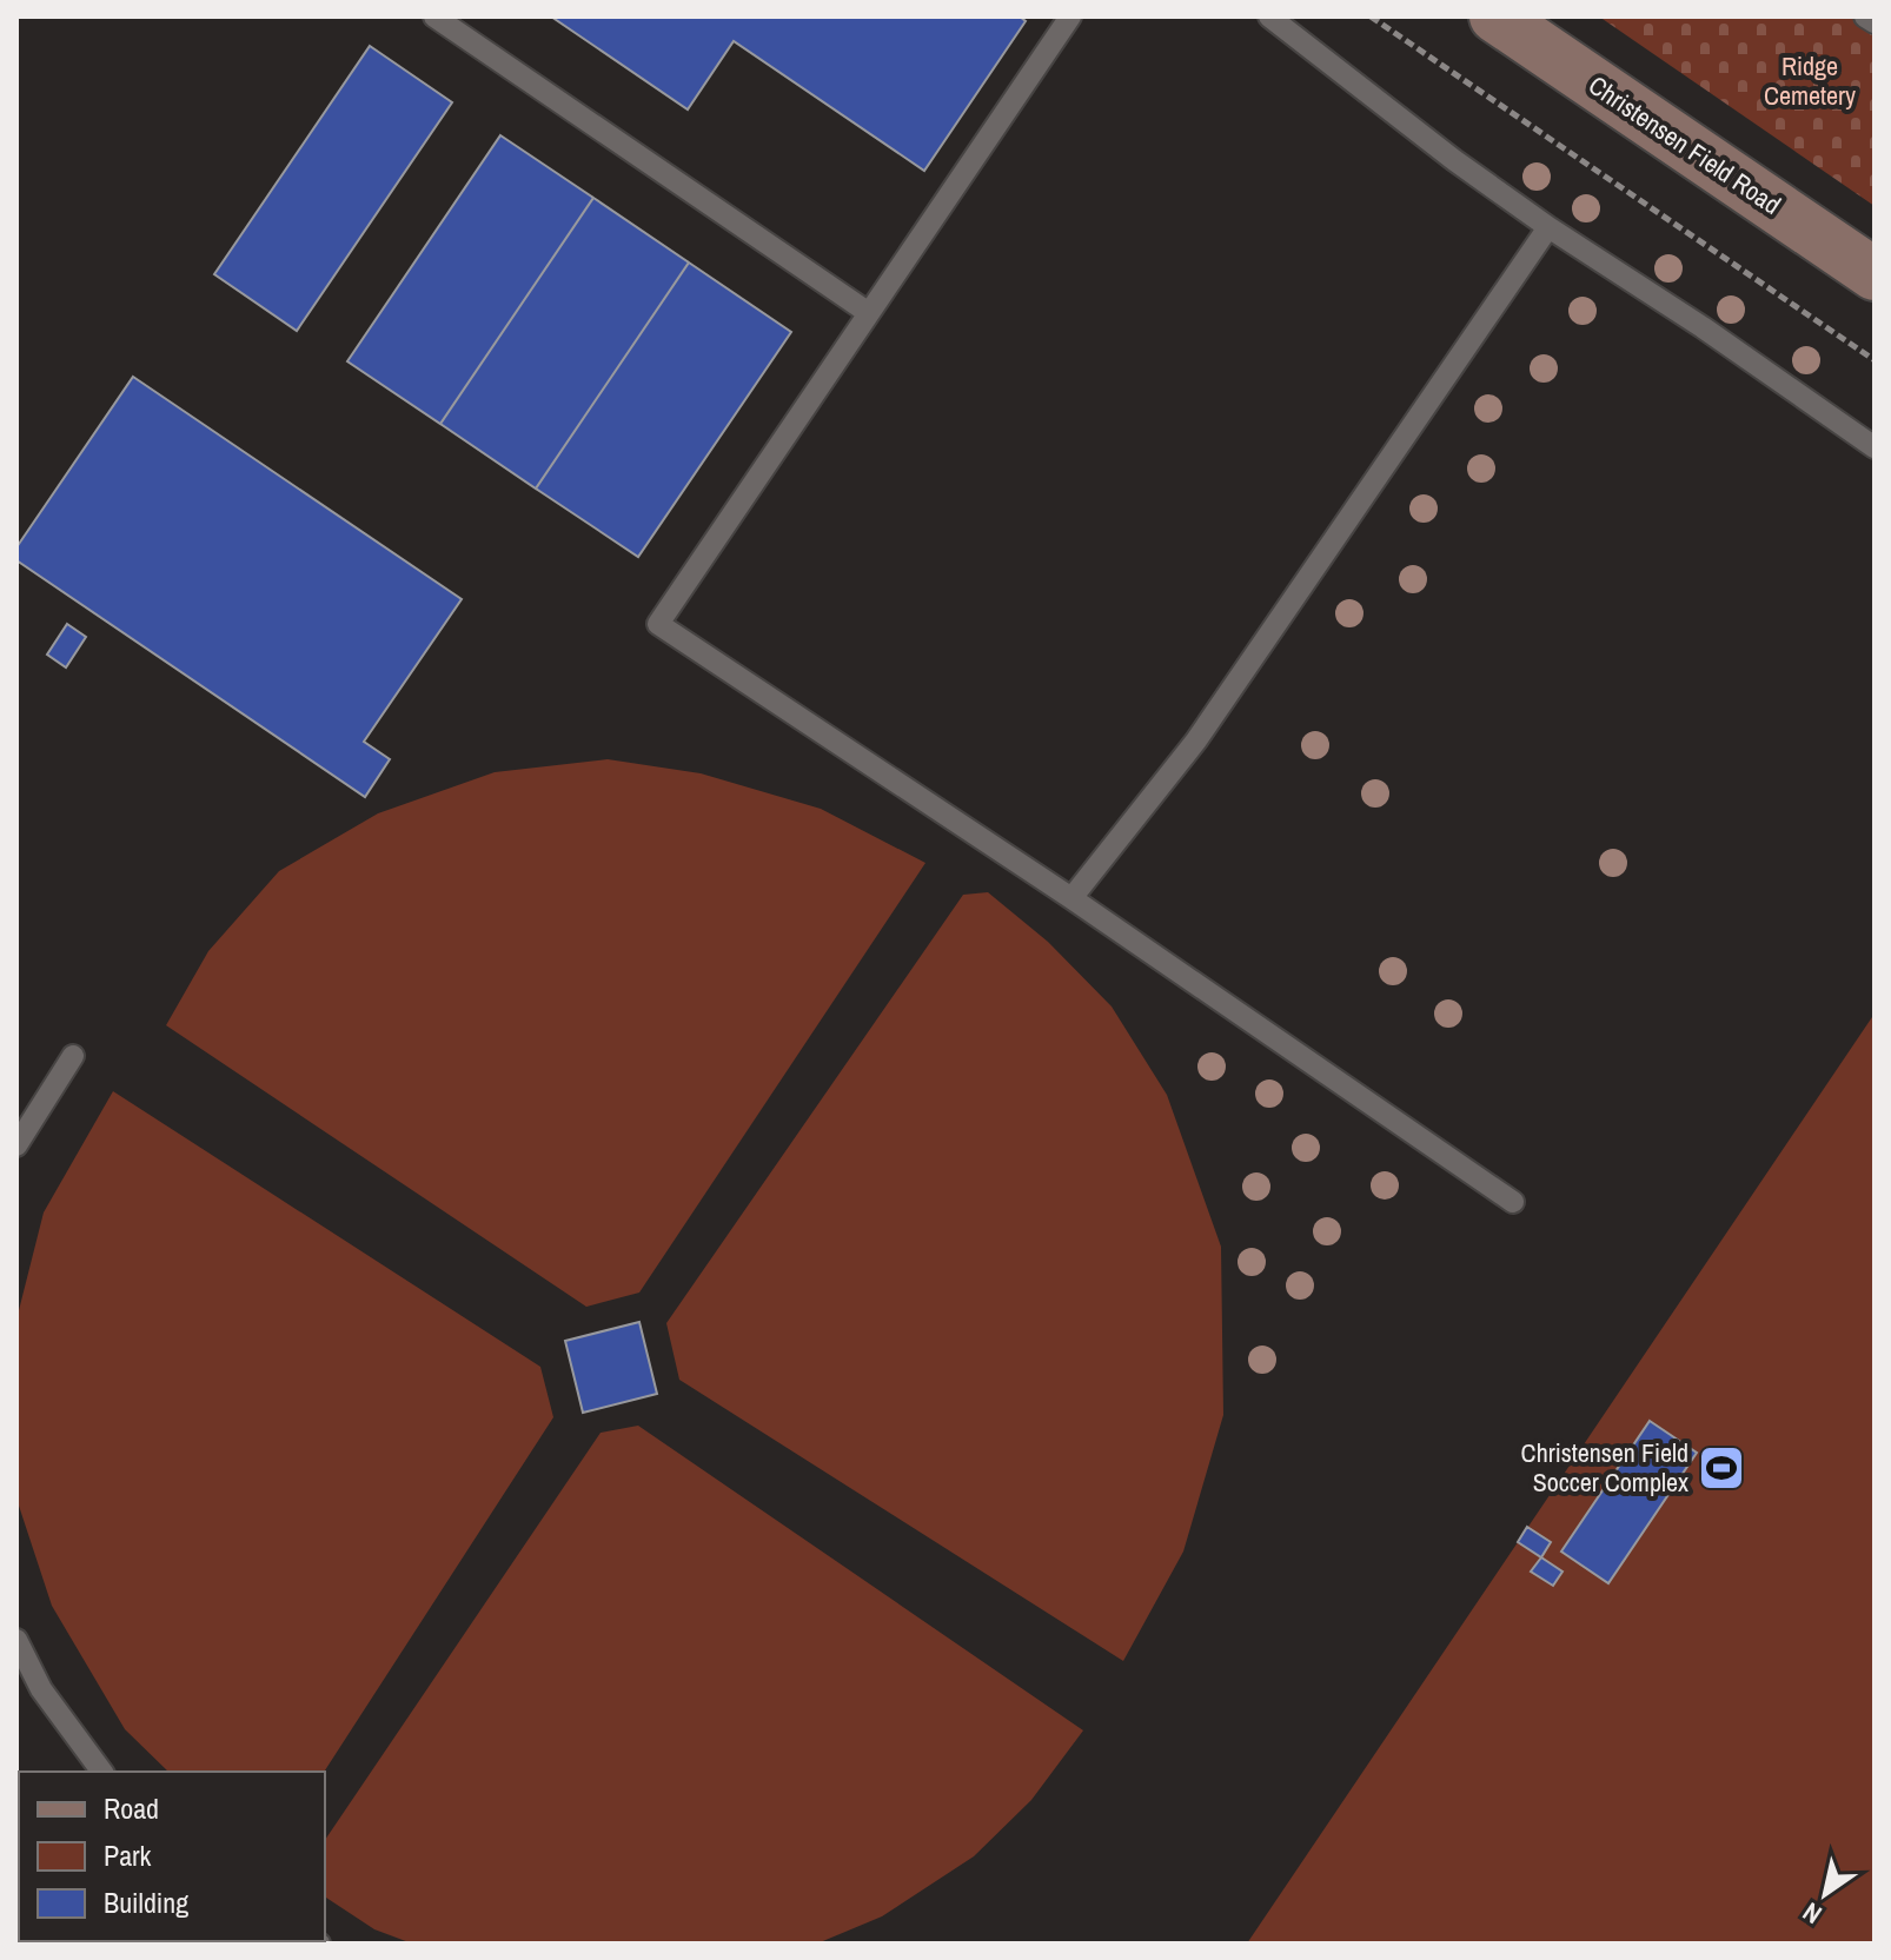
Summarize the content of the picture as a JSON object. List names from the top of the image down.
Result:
{
  "streets": {
    "street": ["Christensen Field Road"]
  },
  "parks": ["Ridge Cemetery"],
  "places": {
    "sports": ["Christensen Field Soccer Complex"]
  },
  "legend": ["Road", "Park", "Building"],
  "north": "bottom left"
}
